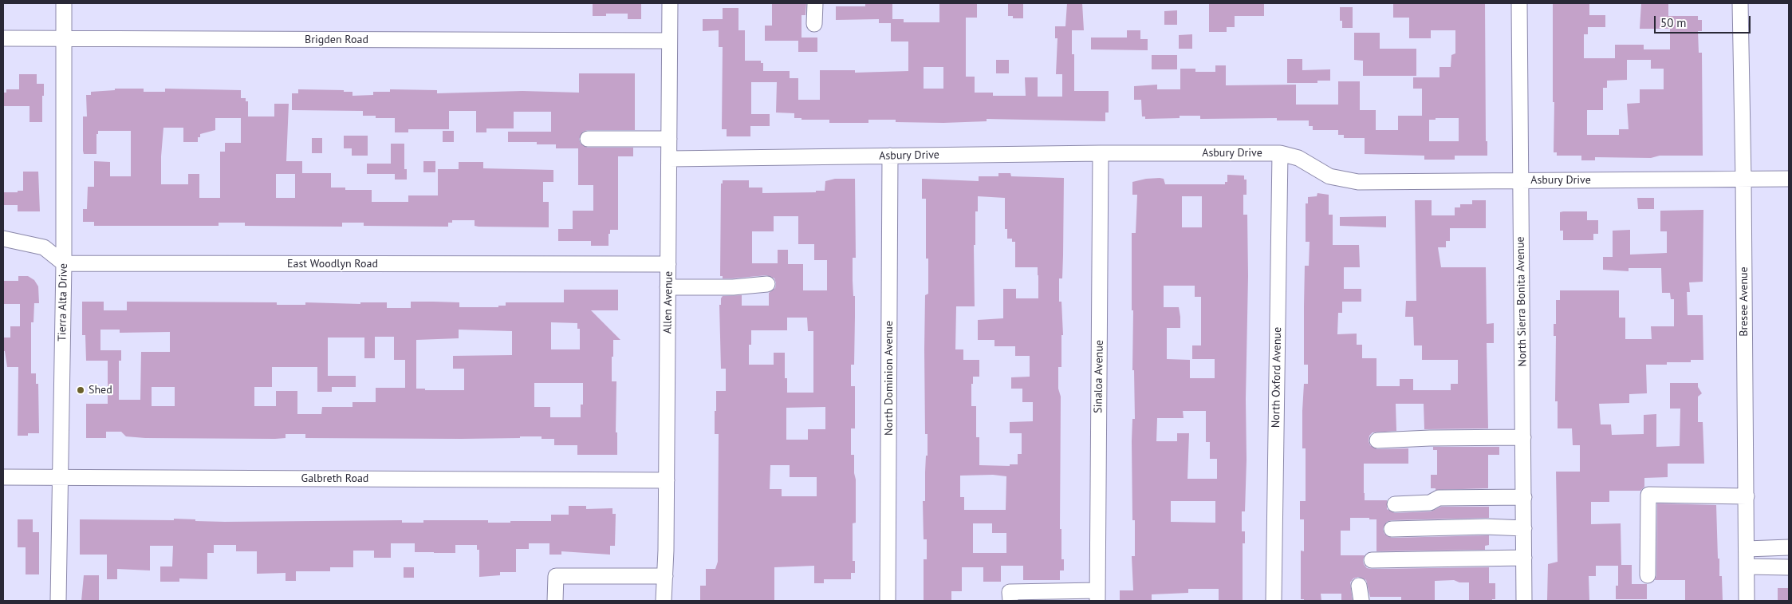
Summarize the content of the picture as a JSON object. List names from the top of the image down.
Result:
{
  "streets": {
    "street": [
      "Brigden Road",
      "Asbury Drive",
      "East Woodlyn Road",
      "North Sierra Bonita Avenue",
      "Bresee Avenue",
      "Tierra Alta Drive",
      "Allen Avenue",
      "Sinaloa Avenue",
      "North Oxford Avenue",
      "North Dominion Avenue",
      "Galbreth Road"
    ]
  },
  "crossings": [
    ["Brigden Road", "Tierra Alta Drive"],
    ["Brigden Road", "Allen Avenue"],
    ["Asbury Drive", "North Sierra Bonita Avenue"],
    ["Asbury Drive", "Bresee Avenue"],
    ["Asbury Drive", "Allen Avenue"],
    ["Asbury Drive", "Sinaloa Avenue"],
    ["Asbury Drive", "North Oxford Avenue"],
    ["Asbury Drive", "North Dominion Avenue"],
    ["East Woodlyn Road", "Tierra Alta Drive"],
    ["East Woodlyn Road", "Allen Avenue"],
    ["Tierra Alta Drive", "Galbreth Road"],
    ["Allen Avenue", "Galbreth Road"]
  ],
  "places": ["Shed"],
  "scale_bar": "50 m"
}
